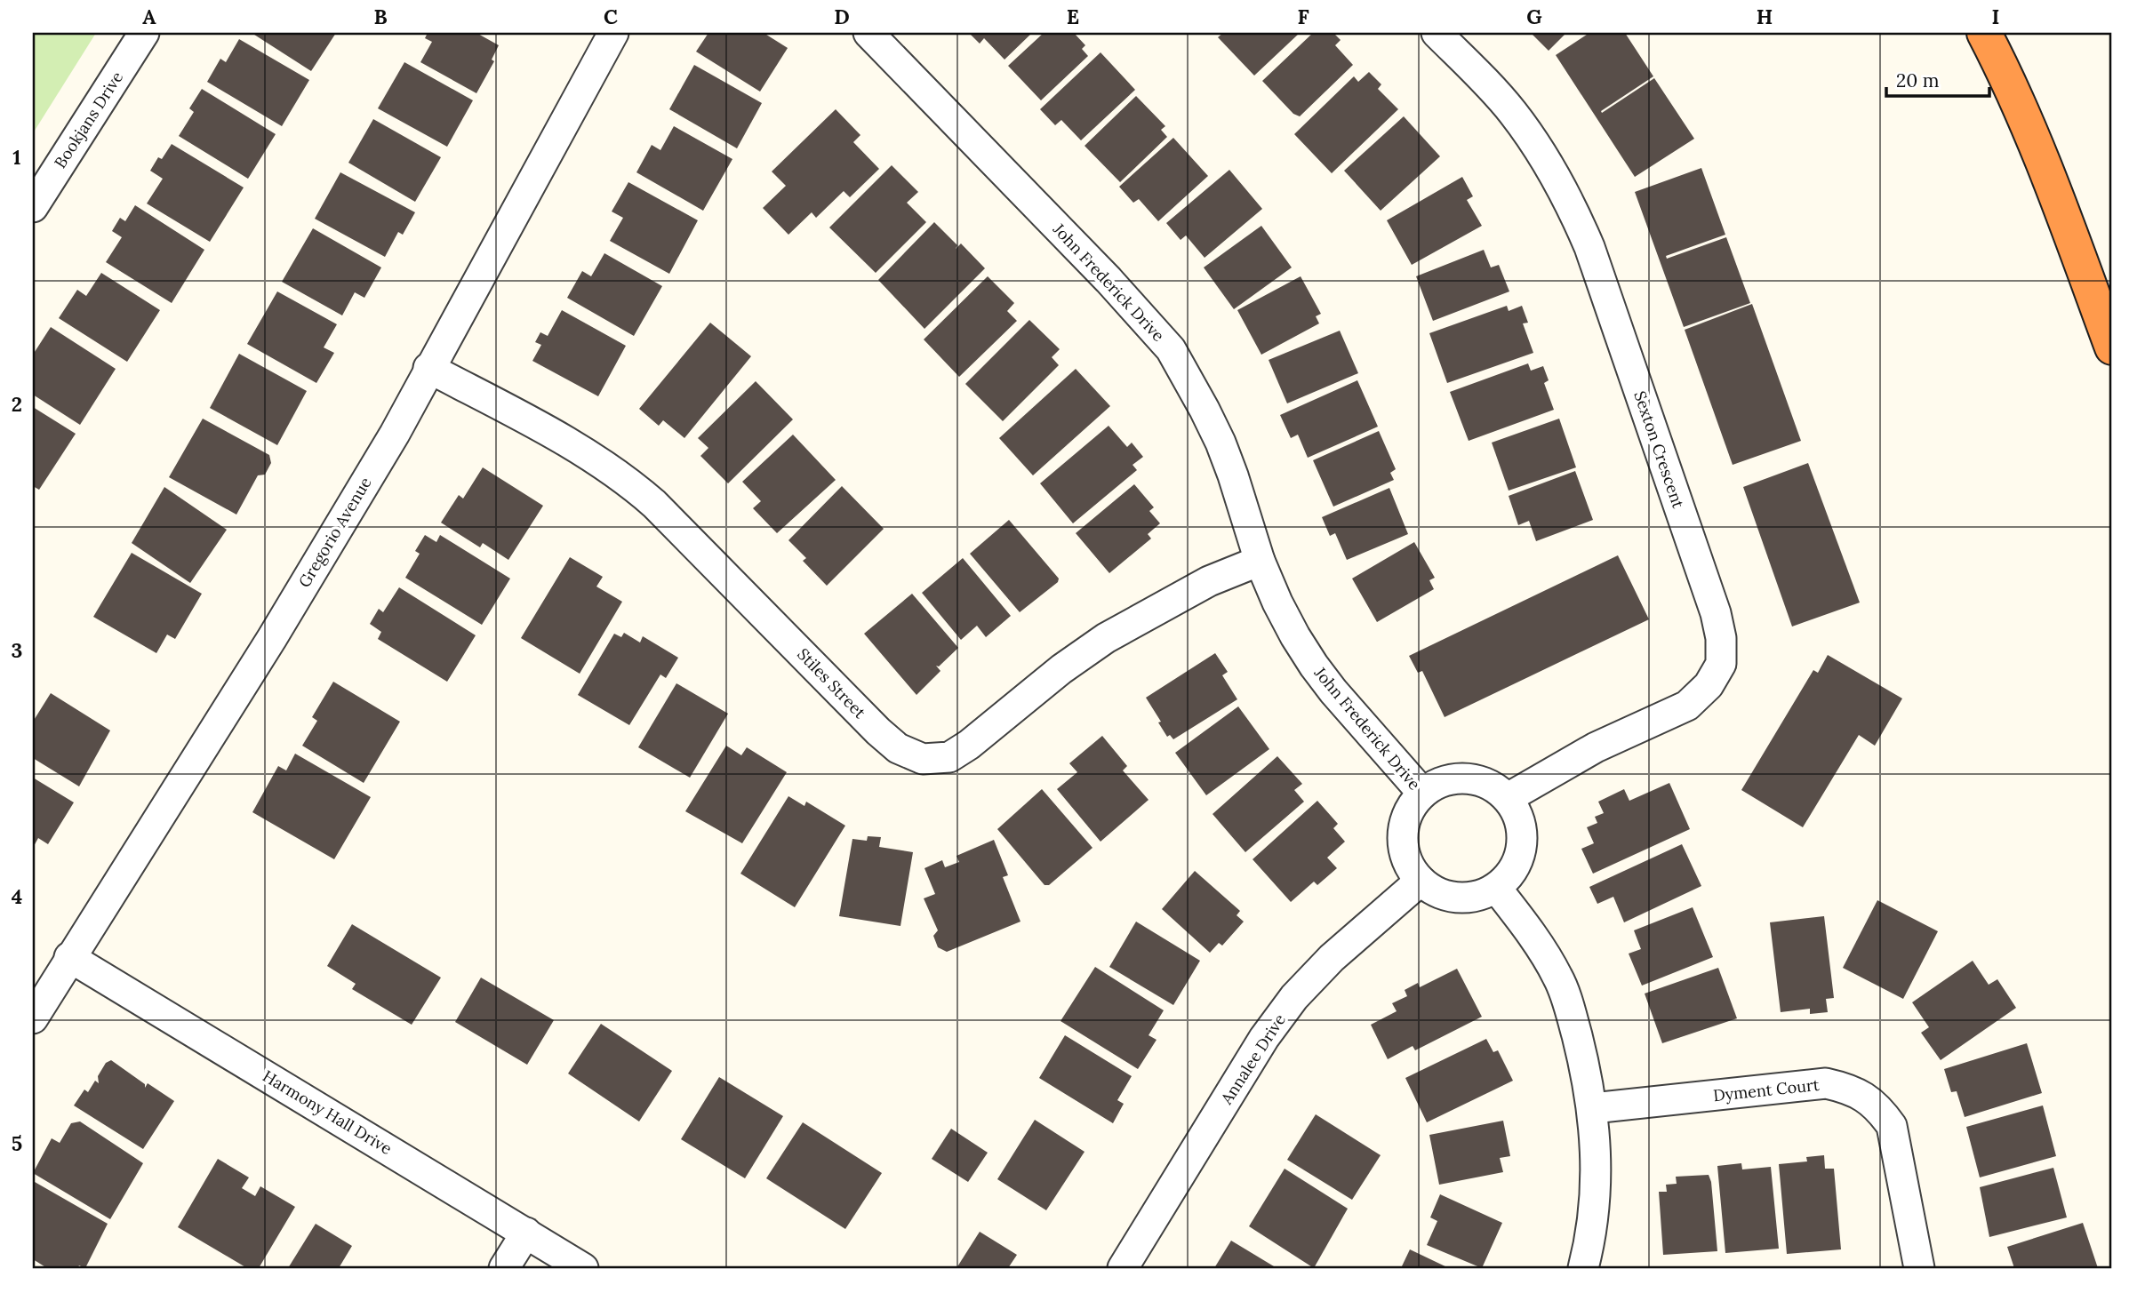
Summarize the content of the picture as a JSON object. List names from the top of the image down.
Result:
{
  "streets": {
    "street": [
      "Bookjans Drive",
      "John Frederick Drive",
      "Sexton Crescent",
      "Gregorio Avenue",
      "Stiles Street",
      "Annalee Drive",
      "Dyment Court",
      "Harmony Hall Drive"
    ]
  },
  "crossings": [
    ["John Frederick Drive", "Sexton Crescent"],
    ["John Frederick Drive", "Stiles Street"],
    ["John Frederick Drive", "Annalee Drive"],
    ["Sexton Crescent", "Annalee Drive"],
    ["Gregorio Avenue", "Stiles Street"],
    ["Gregorio Avenue", "Harmony Hall Drive"]
  ],
  "scale_bar": "20 m",
  "grid": {
    "columns": [
      "A",
      "B",
      "C",
      "D",
      "E",
      "F",
      "G",
      "H",
      "I"
    ],
    "rows": [
      "1",
      "2",
      "3",
      "4",
      "5"
    ]
  }
}
